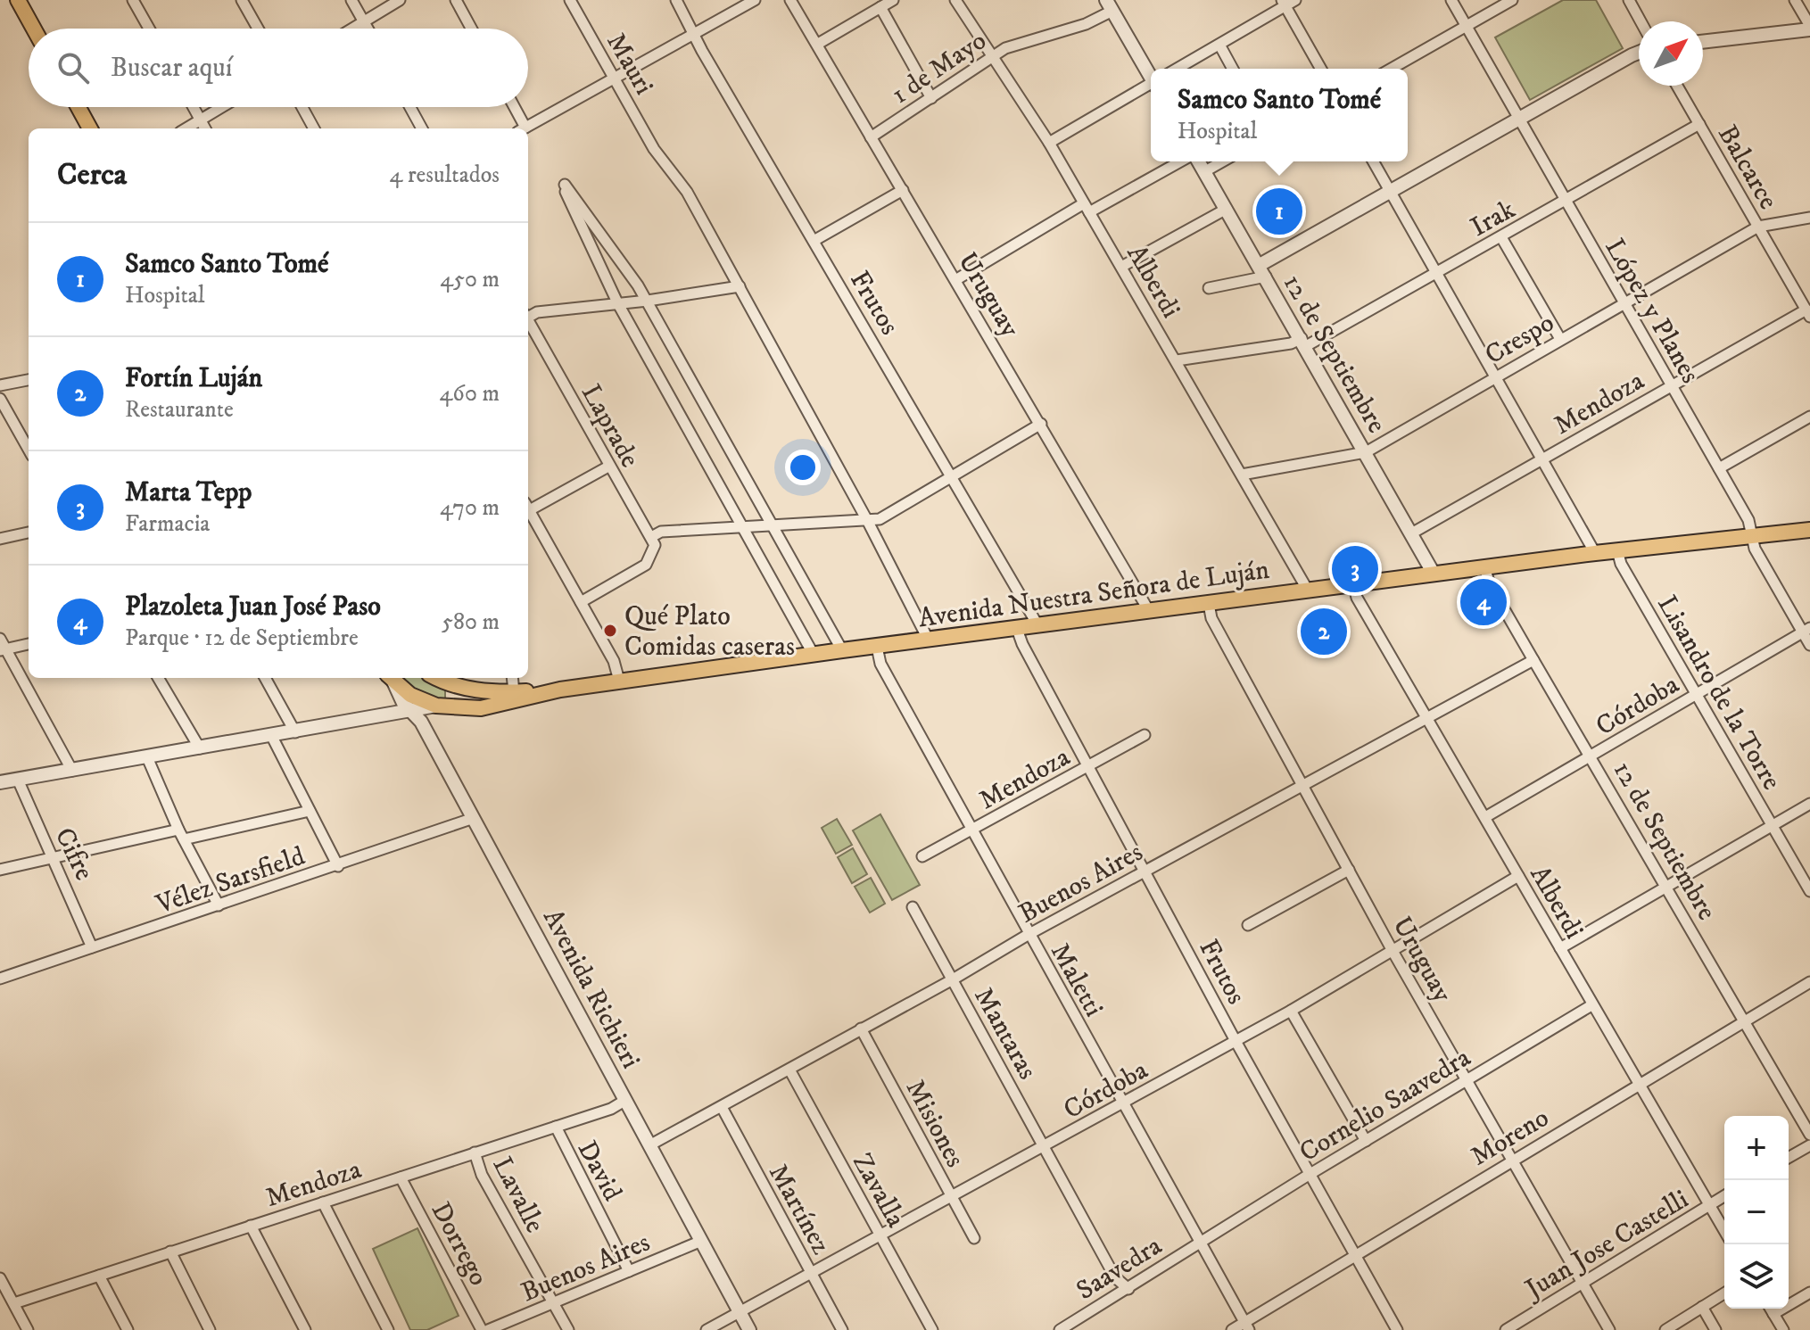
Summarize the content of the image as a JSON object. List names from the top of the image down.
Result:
{
  "streets": {
    "main road": ["Avenida Nuestra Señora de Luján"],
    "street": [
      "Mauri",
      "1 de Mayo",
      "Balcarce",
      "Irak",
      "Alberdi",
      "Uruguay",
      "Frutos",
      "López y Planes",
      "Crespo",
      "12 de Septiembre",
      "Mendoza",
      "Laprade",
      "Lisandro de la Torre",
      "Córdoba",
      "Cifre",
      "Vélez Sarsfield",
      "Buenos Aires",
      "Maletti",
      "Avenida Richieri",
      "Mantaras",
      "Cornelio Saavedra",
      "Misiones",
      "Moreno",
      "David",
      "Zavalla",
      "Lavalle",
      "Martínez",
      "Dorrego",
      "Juan Jose Castelli",
      "Saavedra"
    ]
  },
  "crossings": [
    ["Mauri", "Avenida Nuestra Señora de Luján"],
    ["1 de Mayo", "Alberdi"],
    ["1 de Mayo", "Uruguay"],
    ["Balcarce", "Irak"],
    ["Balcarce", "Crespo"],
    ["Balcarce", "Mendoza"],
    ["Irak", "Alberdi"],
    ["Irak", "López y Planes"],
    ["Irak", "12 de Septiembre"],
    ["Alberdi", "Crespo"],
    ["Alberdi", "Avenida Nuestra Señora de Luján"],
    ["Alberdi", "Córdoba"],
    ["Alberdi", "Buenos Aires"],
    ["Alberdi", "Cornelio Saavedra"],
    ["Alberdi", "Moreno"],
    ["Alberdi", "Juan Jose Castelli"],
    ["Uruguay", "Avenida Nuestra Señora de Luján"],
    ["Uruguay", "Córdoba"],
    ["Uruguay", "Buenos Aires"],
    ["Uruguay", "Cornelio Saavedra"],
    ["Uruguay", "Moreno"],
    ["Uruguay", "Juan Jose Castelli"],
    ["Frutos", "Mendoza"],
    ["Frutos", "Avenida Nuestra Señora de Luján"],
    ["Frutos", "Córdoba"],
    ["Frutos", "Buenos Aires"],
    ["Frutos", "Cornelio Saavedra"],
    ["Frutos", "Moreno"],
    ["López y Planes", "Crespo"],
    ["López y Planes", "Mendoza"],
    ["López y Planes", "Avenida Nuestra Señora de Luján"],
    ["López y Planes", "Córdoba"],
    ["Crespo", "12 de Septiembre"],
    ["12 de Septiembre", "Mendoza"],
    ["12 de Septiembre", "Avenida Nuestra Señora de Luján"],
    ["12 de Septiembre", "Córdoba"],
    ["12 de Septiembre", "Buenos Aires"],
    ["12 de Septiembre", "Moreno"],
    ["Mendoza", "Maletti"],
    ["Mendoza", "Avenida Richieri"],
    ["Mendoza", "David"],
    ["Mendoza", "Lavalle"],
    ["Mendoza", "Dorrego"],
    ["Avenida Nuestra Señora de Luján", "Lisandro de la Torre"],
    ["Avenida Nuestra Señora de Luján", "Maletti"],
    ["Avenida Nuestra Señora de Luján", "Avenida Richieri"],
    ["Lisandro de la Torre", "Córdoba"],
    ["Córdoba", "Maletti"],
    ["Córdoba", "Avenida Richieri"],
    ["Córdoba", "Mantaras"],
    ["Córdoba", "Misiones"],
    ["Córdoba", "Zavalla"],
    ["Córdoba", "Martínez"],
    ["Cifre", "Vélez Sarsfield"],
    ["Vélez Sarsfield", "Avenida Richieri"],
    ["Buenos Aires", "Maletti"],
    ["Buenos Aires", "Avenida Richieri"],
    ["Buenos Aires", "Mantaras"],
    ["Buenos Aires", "Misiones"],
    ["Buenos Aires", "David"],
    ["Buenos Aires", "Zavalla"],
    ["Buenos Aires", "Lavalle"],
    ["Buenos Aires", "Martínez"],
    ["Maletti", "Cornelio Saavedra"],
    ["Maletti", "Moreno"],
    ["Maletti", "Saavedra"],
    ["Mantaras", "Saavedra"],
    ["Cornelio Saavedra", "Saavedra"]
  ],
  "places": ["Qué Plato Comidas caseras"],
  "north": "top right",
  "page": {
    "search": "Buscar aquí",
    "popup": ["Samco Santo Tomé", "Hospital"],
    "heading": ["Cerca", "4 resultados"],
    "pins": [
      "1",
      "3",
      "4",
      "2"
    ],
    "list": [
      {
        "mark": "1",
        "name": "Samco Santo Tomé",
        "note": "Hospital",
        "value": "450 m"
      },
      {
        "mark": "2",
        "name": "Fortín Luján",
        "note": "Restaurante",
        "value": "460 m"
      },
      {
        "mark": "3",
        "name": "Marta Tepp",
        "note": "Farmacia",
        "value": "470 m"
      },
      {
        "mark": "4",
        "name": "Plazoleta Juan José Paso",
        "note": "Parque · 12 de Septiembre",
        "value": "580 m"
      }
    ],
    "map_buttons": ["+", "−"]
  }
}
